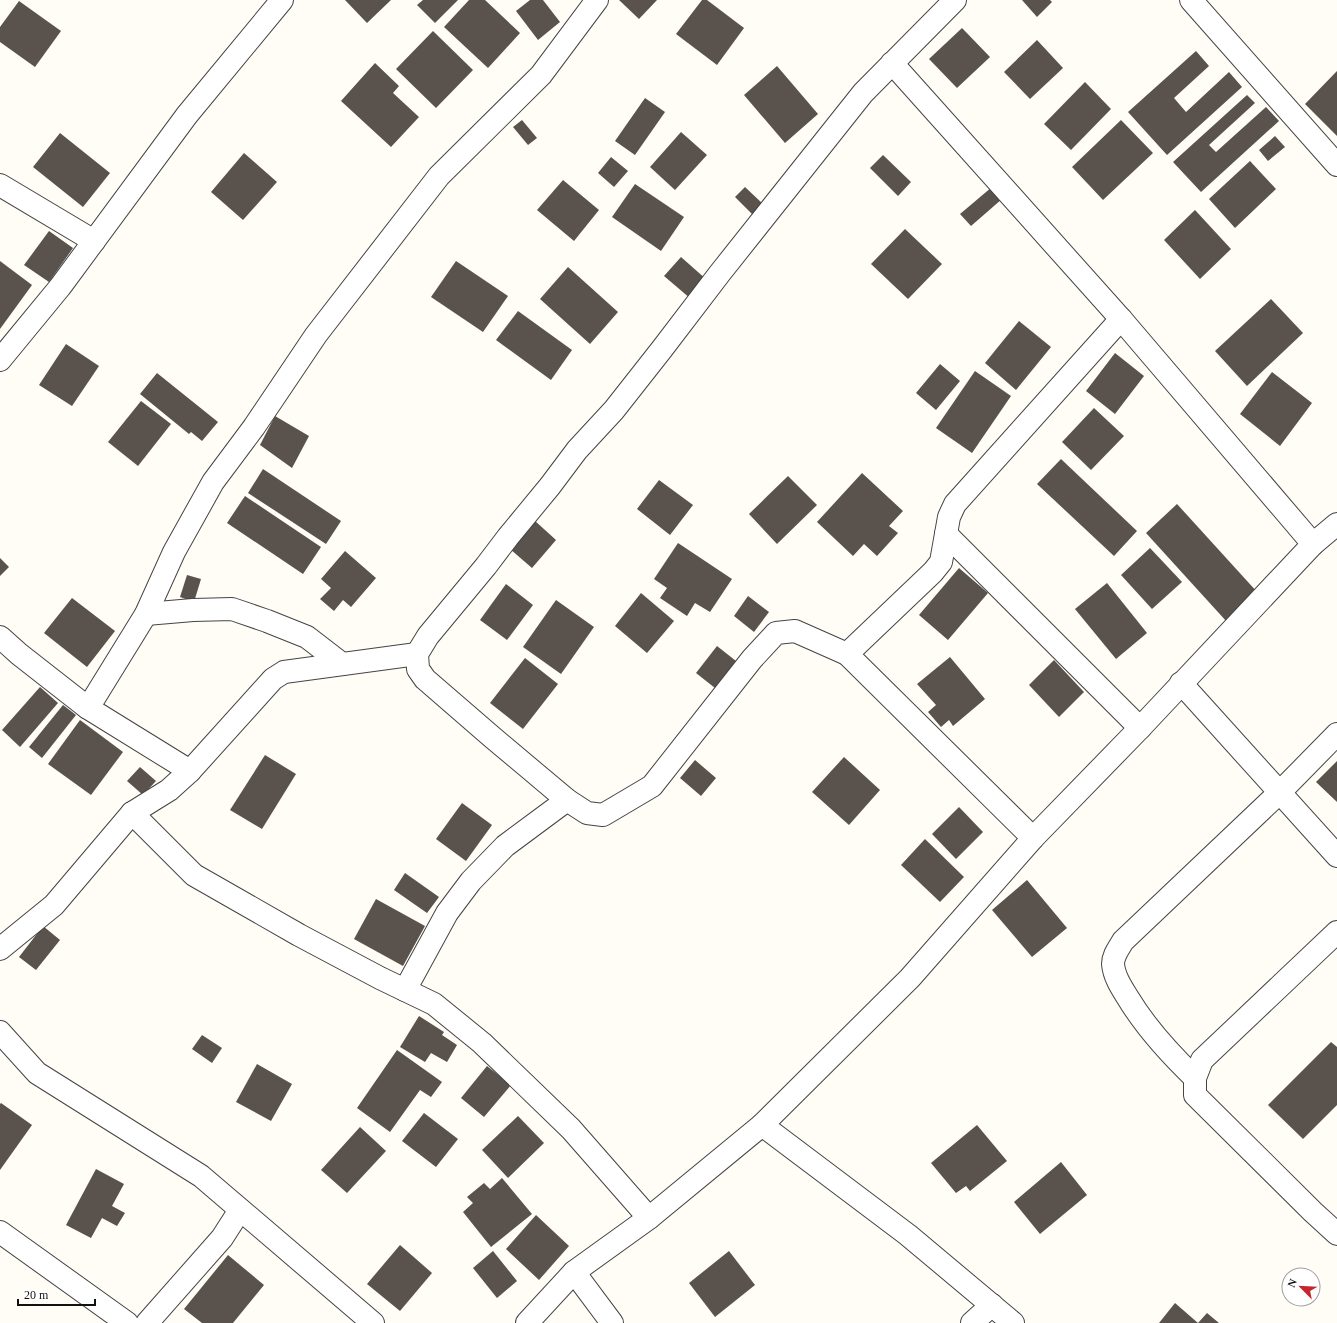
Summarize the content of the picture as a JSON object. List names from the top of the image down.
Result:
{
  "scale_bar": "20 m",
  "north": "top left"
}
